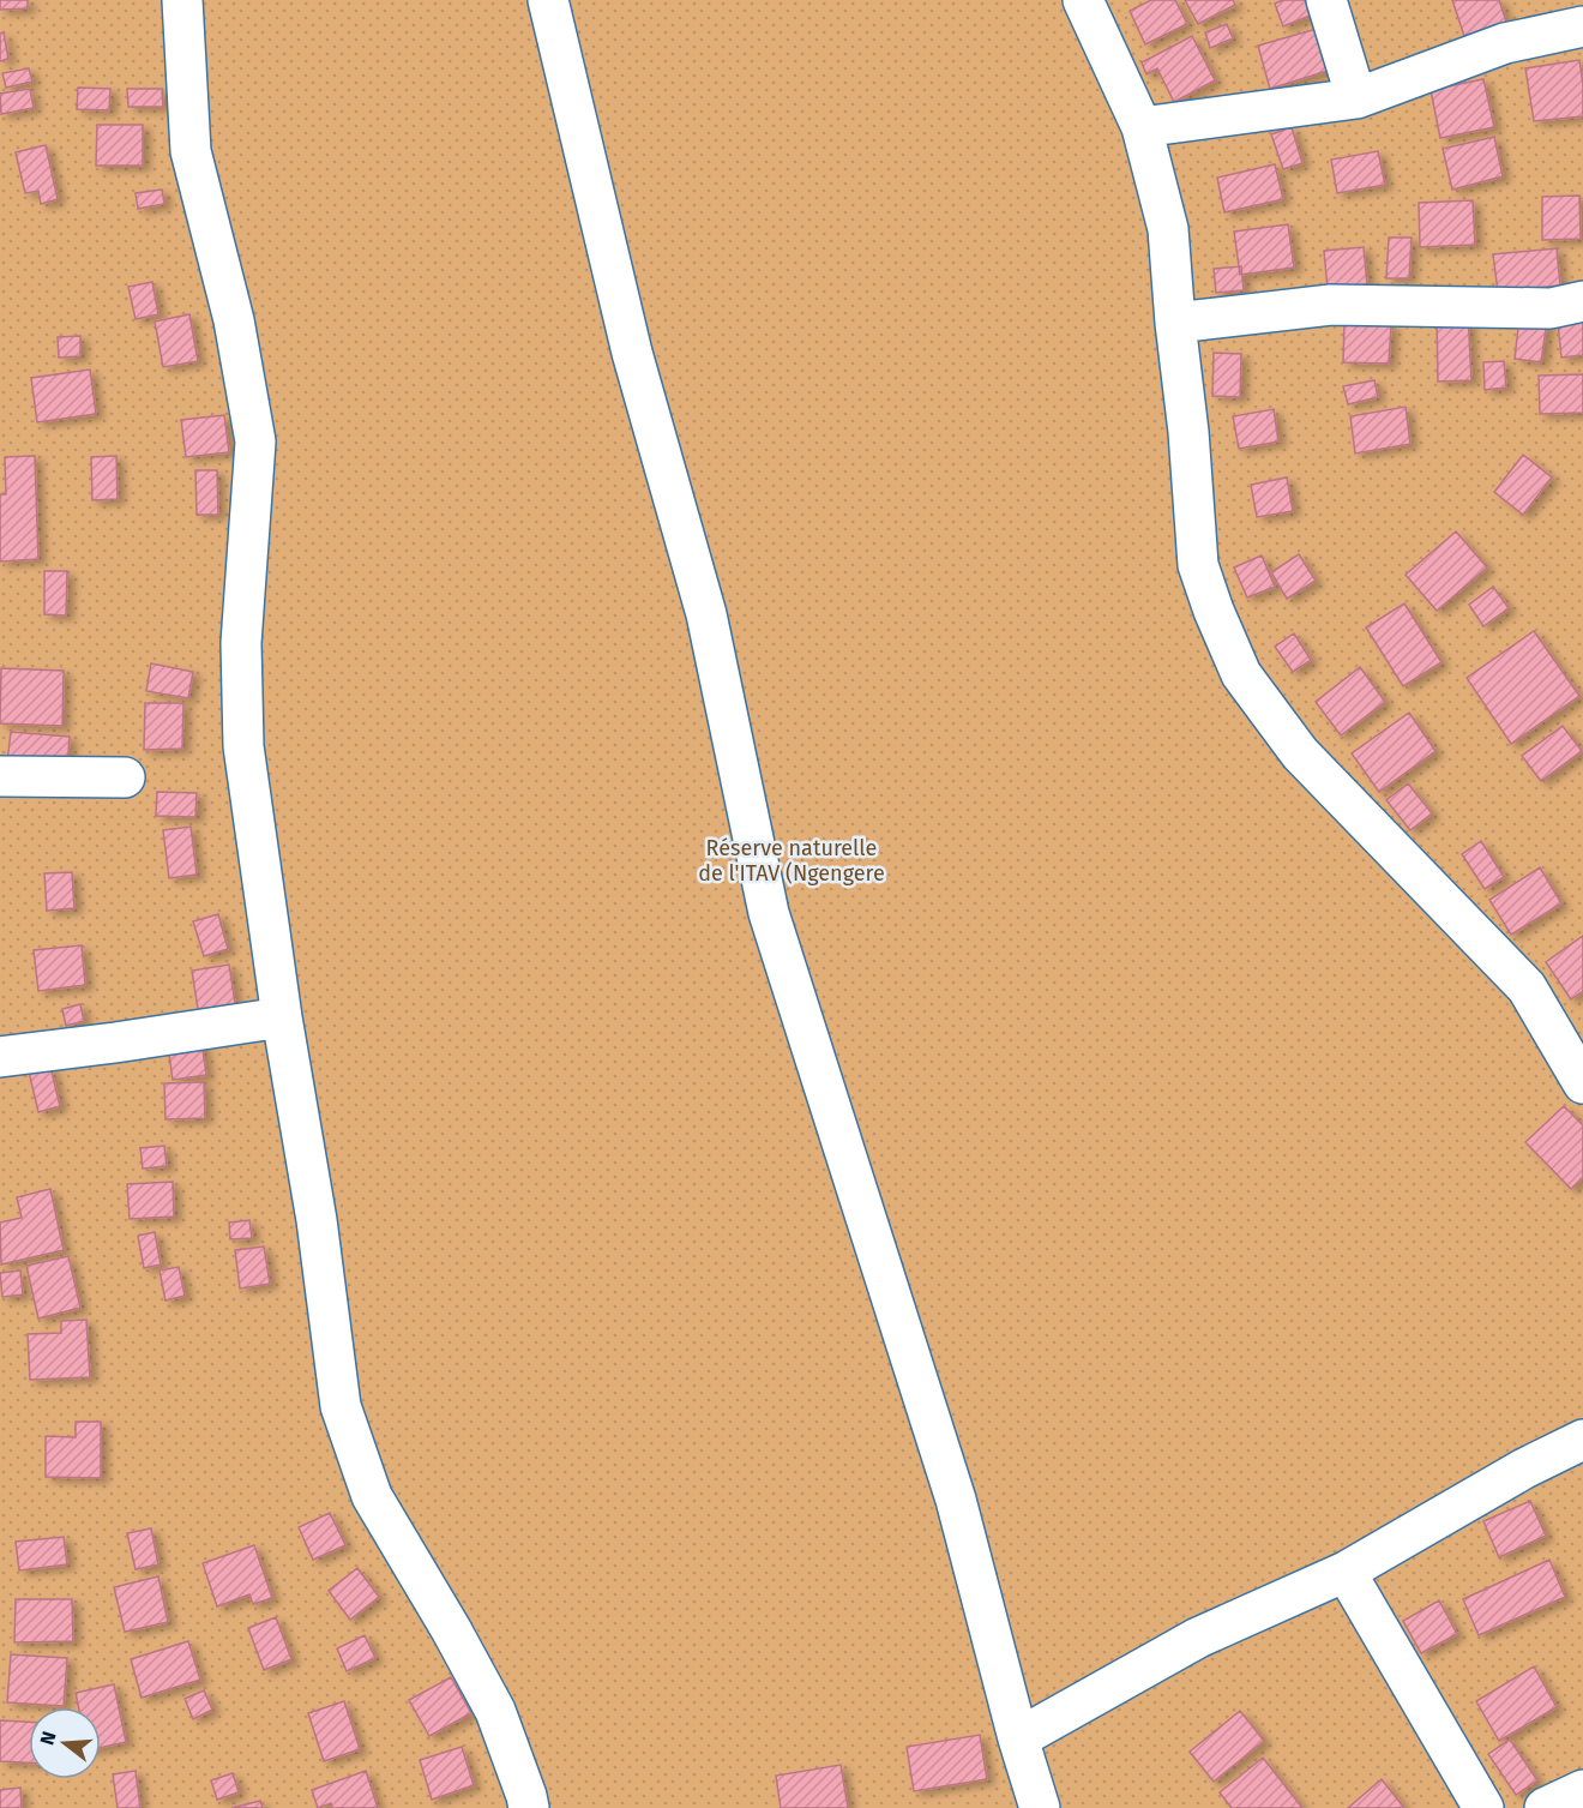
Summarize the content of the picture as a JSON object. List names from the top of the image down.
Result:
{
  "parks": ["Réserve naturelle de l'ITAV (Ngengere"],
  "north": "left"
}
